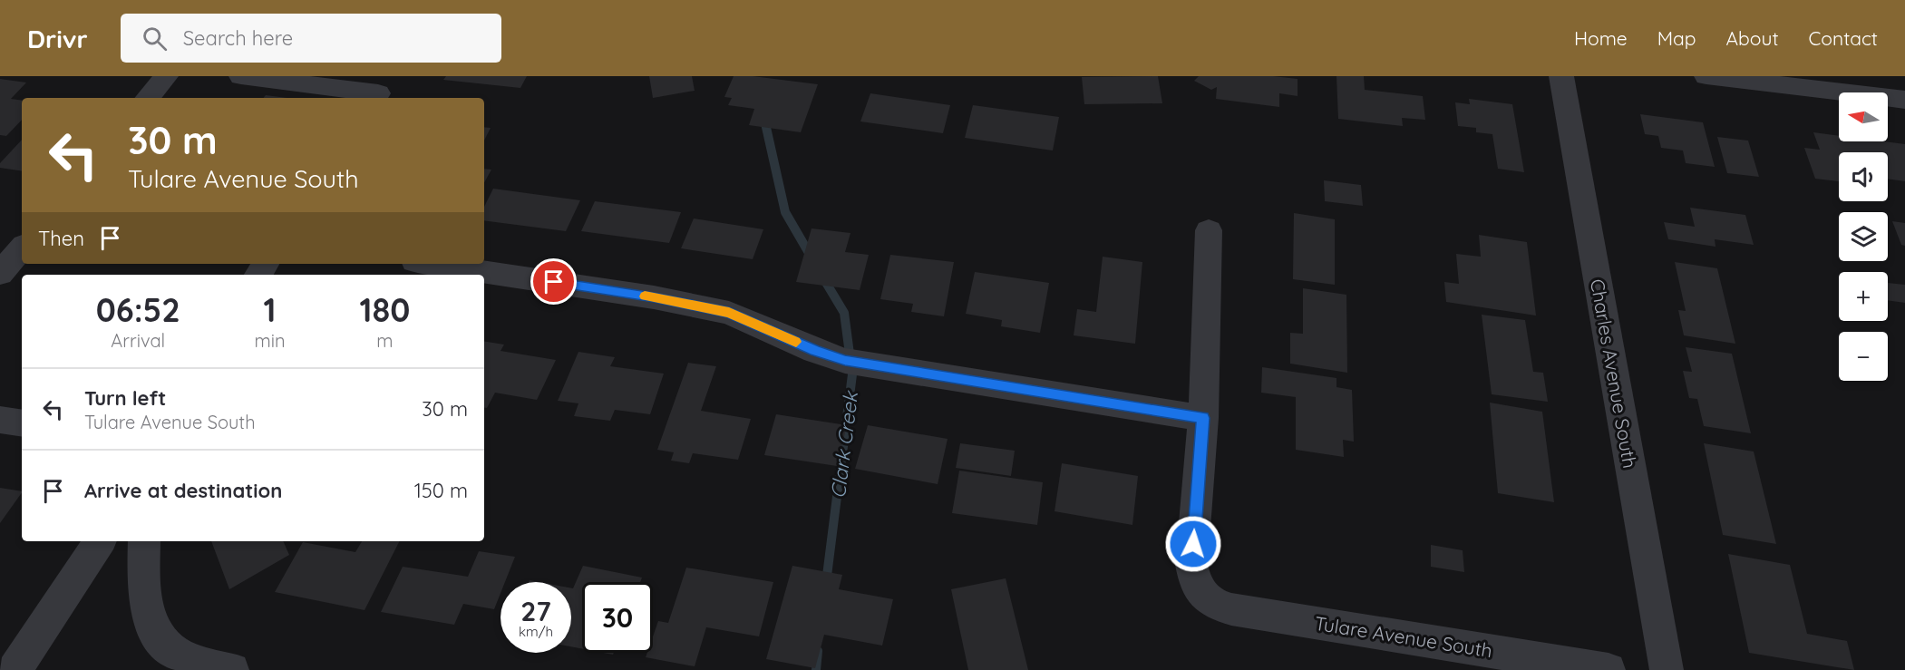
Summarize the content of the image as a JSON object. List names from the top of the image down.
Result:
{
  "streets": {
    "street": ["Charles Avenue South", "Tulare Avenue South"]
  },
  "water": ["Clark Creek"],
  "north": "left",
  "page": {
    "header": "Drivr",
    "search": "Search here",
    "nav": [
      "Home",
      "Map",
      "About",
      "Contact"
    ],
    "map_buttons": ["+", "−"],
    "turn": ["30 m", "Tulare Avenue South"],
    "then": "Then",
    "eta": [
      "06:52",
      "Arrival",
      "1",
      "min",
      "180",
      "m"
    ],
    "list": [
      {
        "name": "Turn left",
        "note": "Tulare Avenue South",
        "value": "30 m"
      },
      {
        "name": "Arrive at destination",
        "value": "150 m"
      }
    ],
    "speed": "27 km/h",
    "limit": "30"
  }
}
